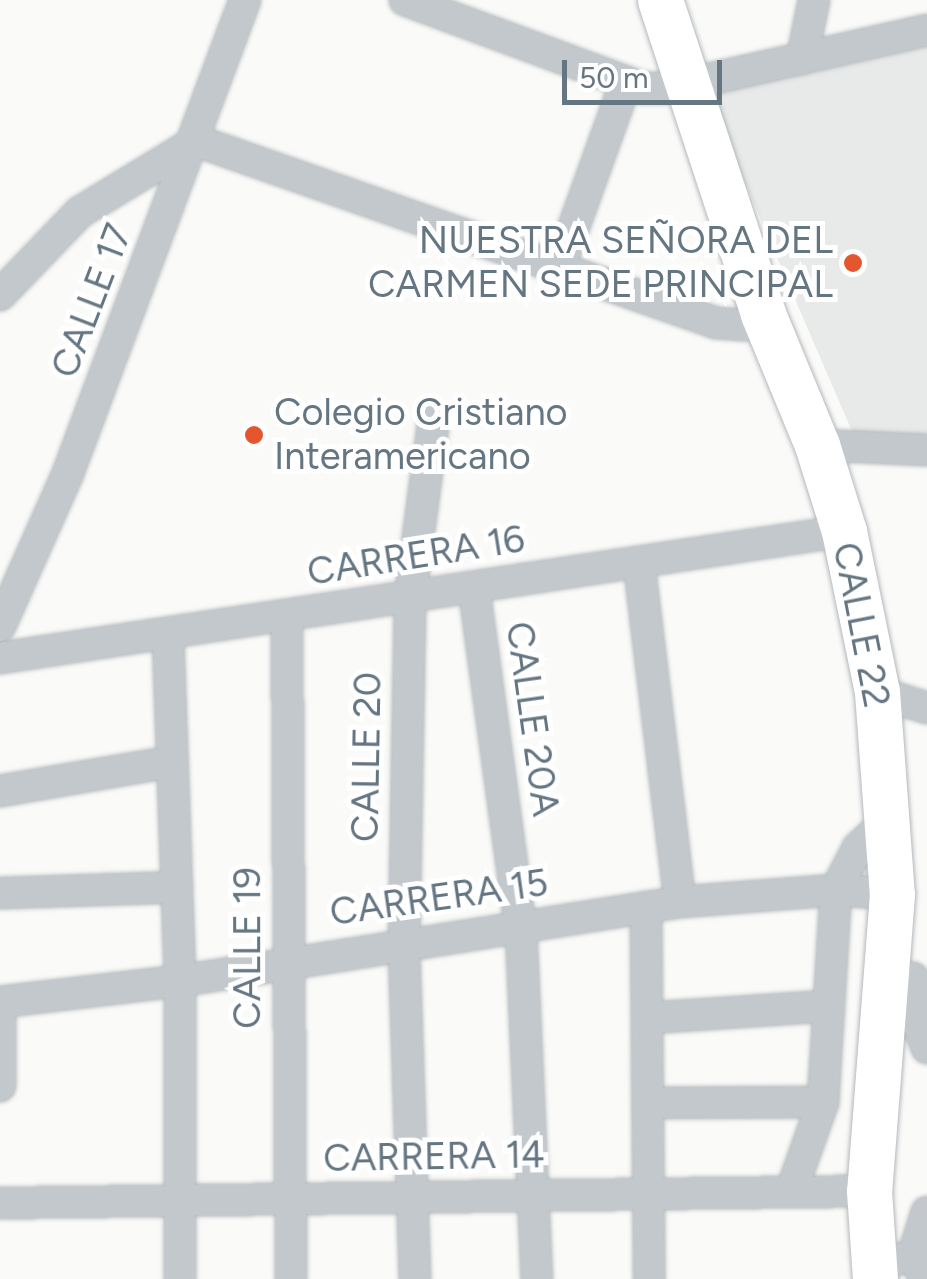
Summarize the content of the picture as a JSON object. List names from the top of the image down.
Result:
{
  "streets": {
    "highway": ["CALLE 22"],
    "street": [
      "CALLE 17",
      "CARRERA 16",
      "CALLE 20A",
      "CALLE 20",
      "CARRERA 15",
      "CALLE 19",
      "CARRERA 14"
    ]
  },
  "crossings": [
    ["CARRERA 16", "CALLE 22"],
    ["CARRERA 16", "CALLE 20A"],
    ["CARRERA 16", "CALLE 20"],
    ["CARRERA 16", "CALLE 19"],
    ["CALLE 22", "CARRERA 15"],
    ["CALLE 22", "CARRERA 14"],
    ["CALLE 20A", "CARRERA 15"],
    ["CALLE 20A", "CARRERA 14"],
    ["CALLE 20", "CARRERA 15"],
    ["CALLE 20", "CARRERA 14"],
    ["CARRERA 15", "CALLE 19"],
    ["CALLE 19", "CARRERA 14"]
  ],
  "places": ["NUESTRA SEÑORA DEL CARMEN SEDE PRINCIPAL", "Colegio Cristiano Interamericano"],
  "scale_bar": "50 m"
}
